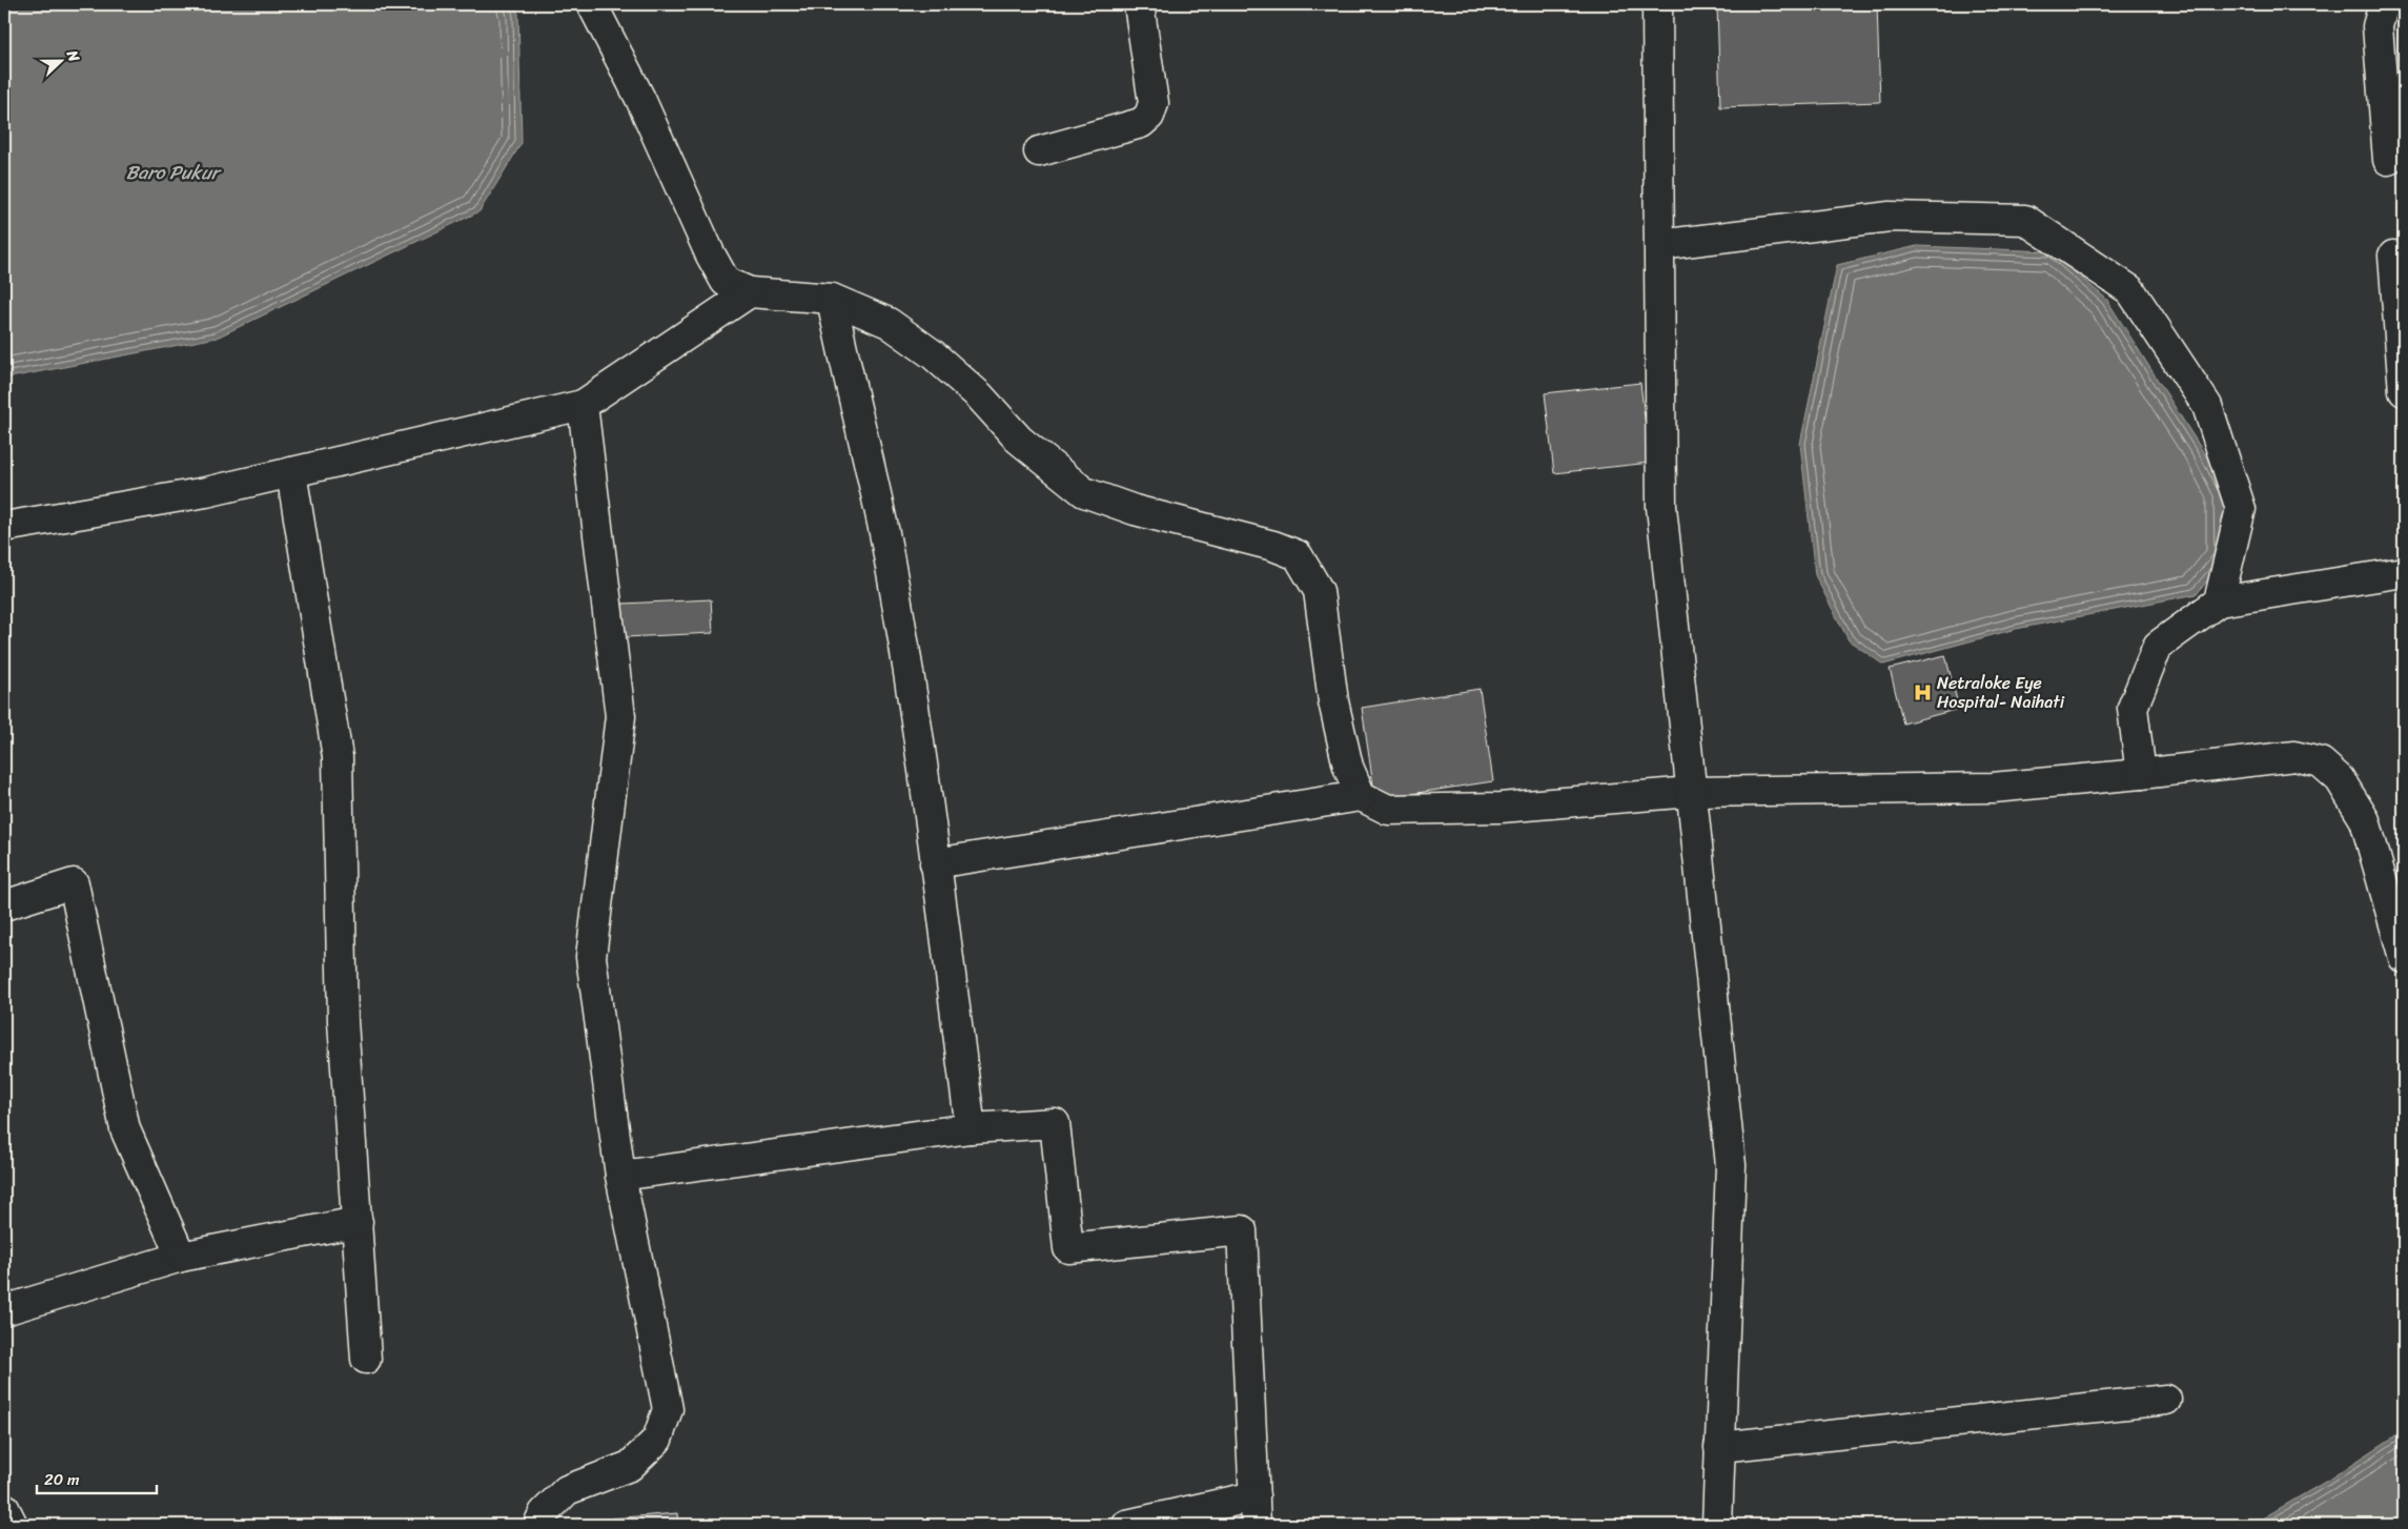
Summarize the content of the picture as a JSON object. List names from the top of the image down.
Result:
{
  "water": ["Baro Pukur"],
  "places": {
    "hospital": ["Netraloke Eye Hospital- Naihati"]
  },
  "scale_bar": "20 m",
  "north": "right"
}
